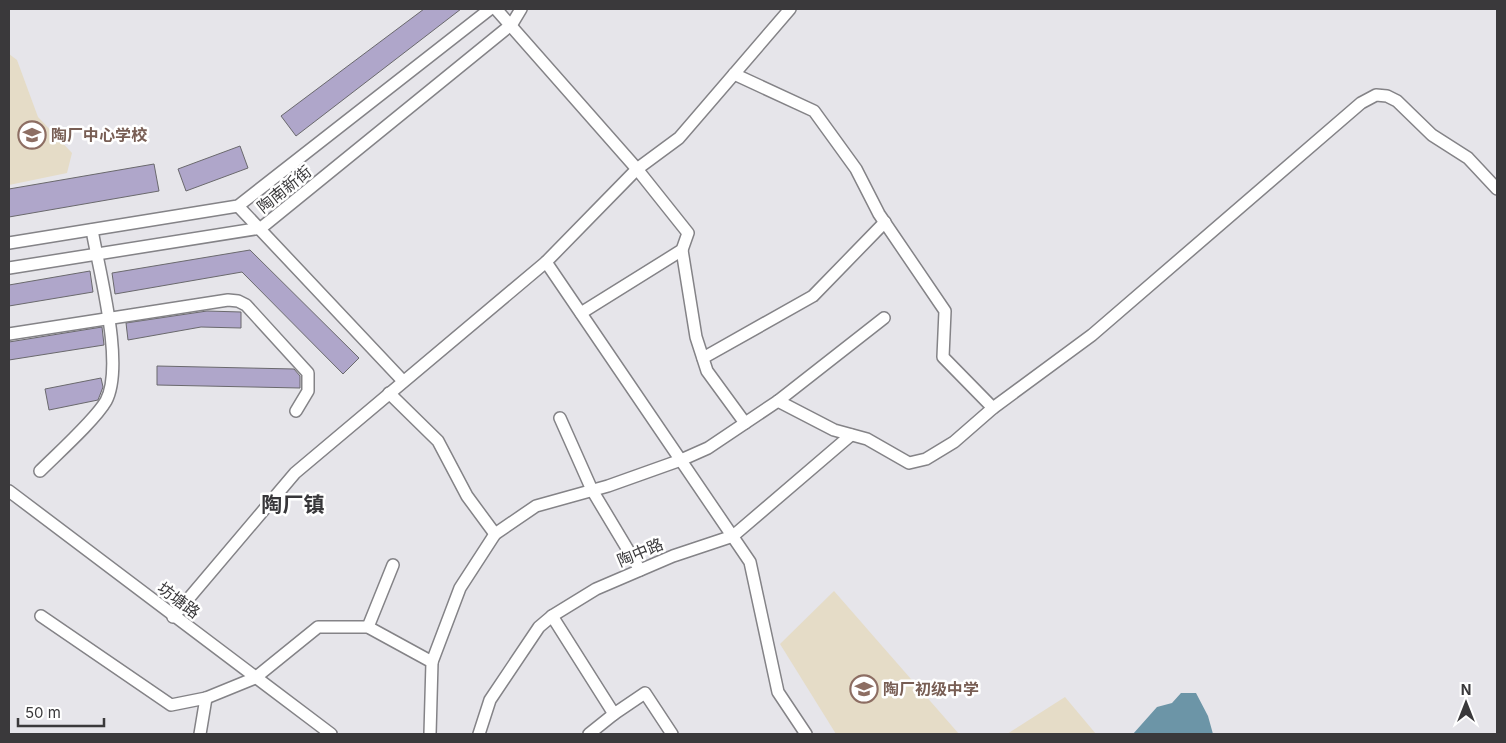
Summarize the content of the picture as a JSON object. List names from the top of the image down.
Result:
{
  "streets": {
    "street": ["陶南新街", "陶中路", "坊塘路"]
  },
  "districts": ["陶厂镇"],
  "places": {
    "school or university": ["陶厂中心学校", "陶厂初级中学"]
  },
  "scale_bar": "50 m",
  "north": "top"
}
